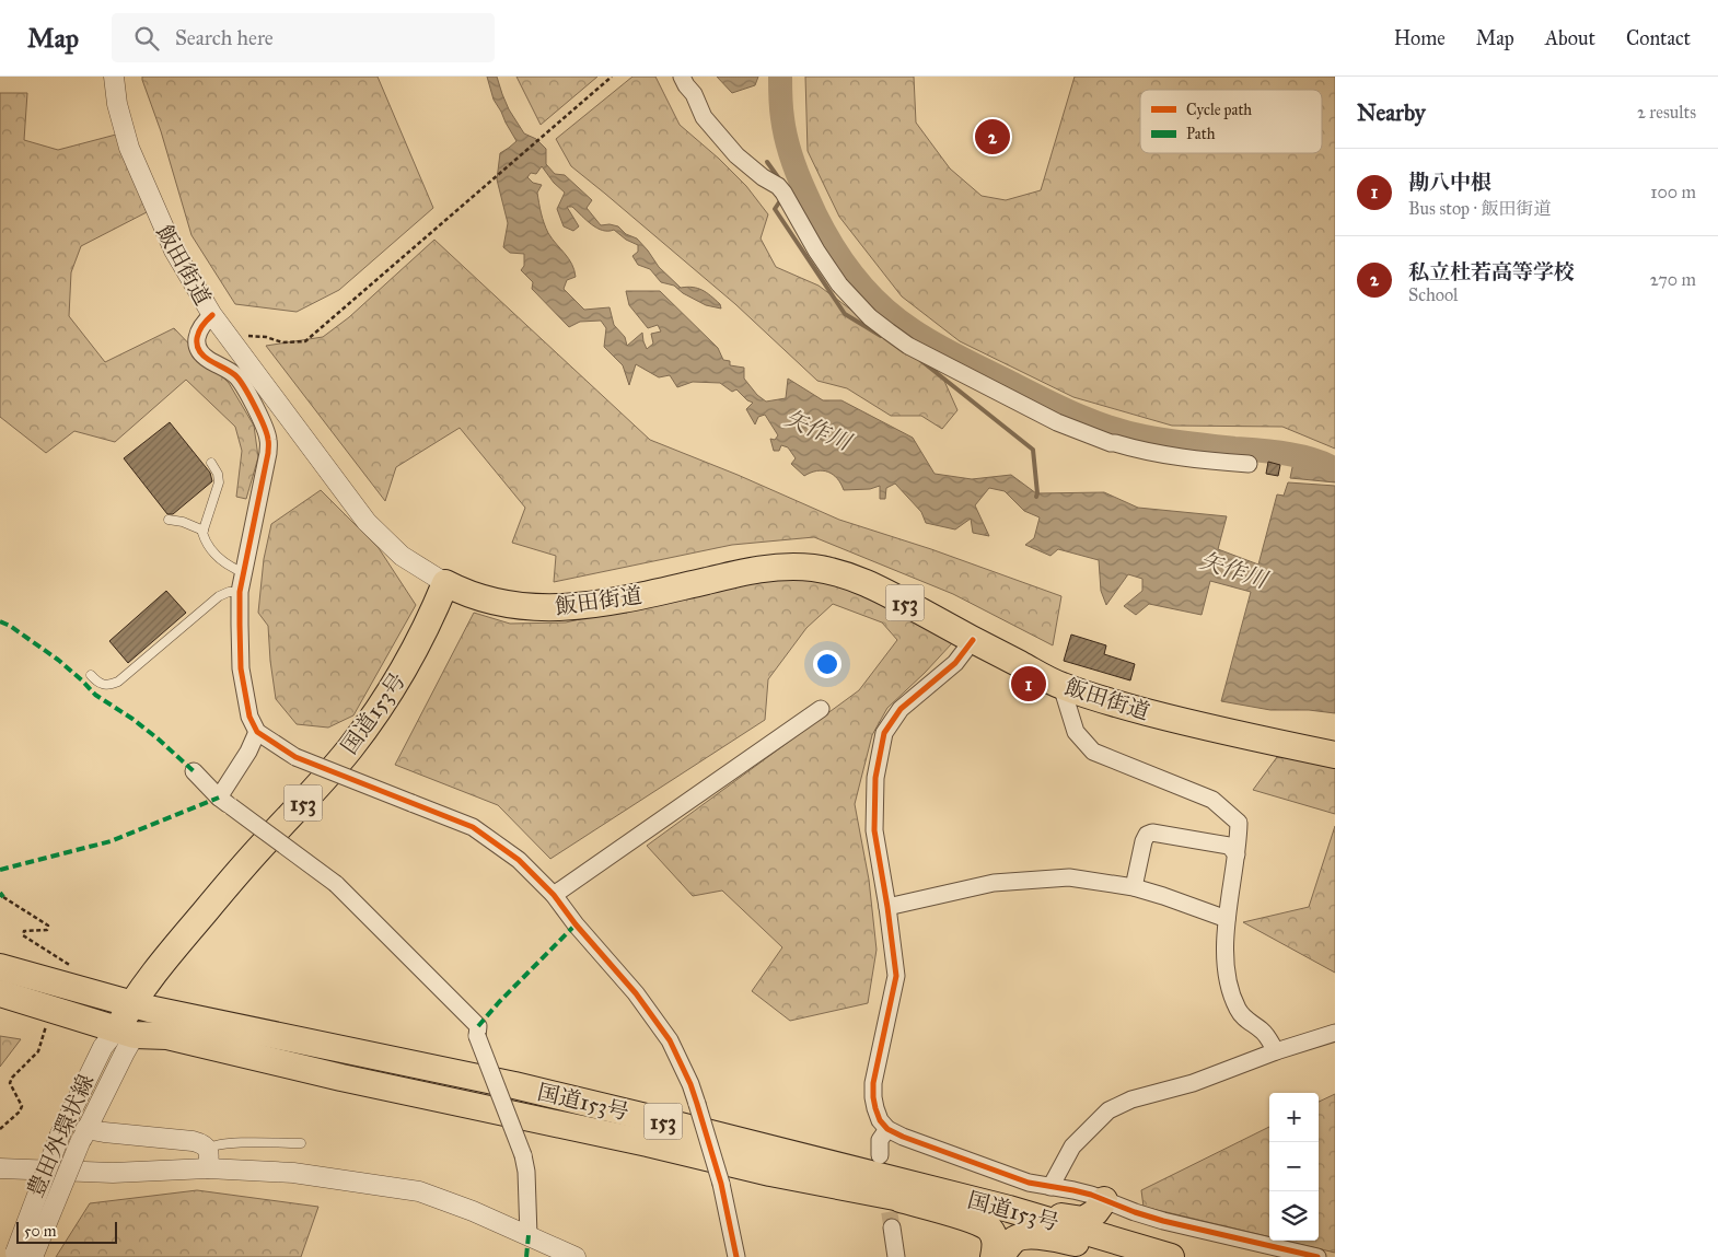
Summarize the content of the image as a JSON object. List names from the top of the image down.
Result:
{
  "streets": {
    "highway": ["飯田街道", "153", "国道153号"],
    "street": ["豊田外環状線"]
  },
  "crossings": [
    ["飯田街道", "国道153号"],
    ["153", "国道153号"],
    ["国道153号", "豊田外環状線"]
  ],
  "water": ["矢作川"],
  "legend": ["Cycle path", "Path"],
  "scale_bar": "50 m",
  "page": {
    "header": "Map",
    "search": "Search here",
    "nav": [
      "Home",
      "Map",
      "About",
      "Contact"
    ],
    "heading": ["Nearby", "2 results"],
    "pins": ["2", "1"],
    "list": [
      {
        "mark": "1",
        "name": "勘八中根",
        "note": "Bus stop · 飯田街道",
        "value": "100 m"
      },
      {
        "mark": "2",
        "name": "私立杜若高等学校",
        "note": "School",
        "value": "270 m"
      }
    ],
    "map_buttons": ["+", "−"],
    "scale": "50 m"
  }
}
